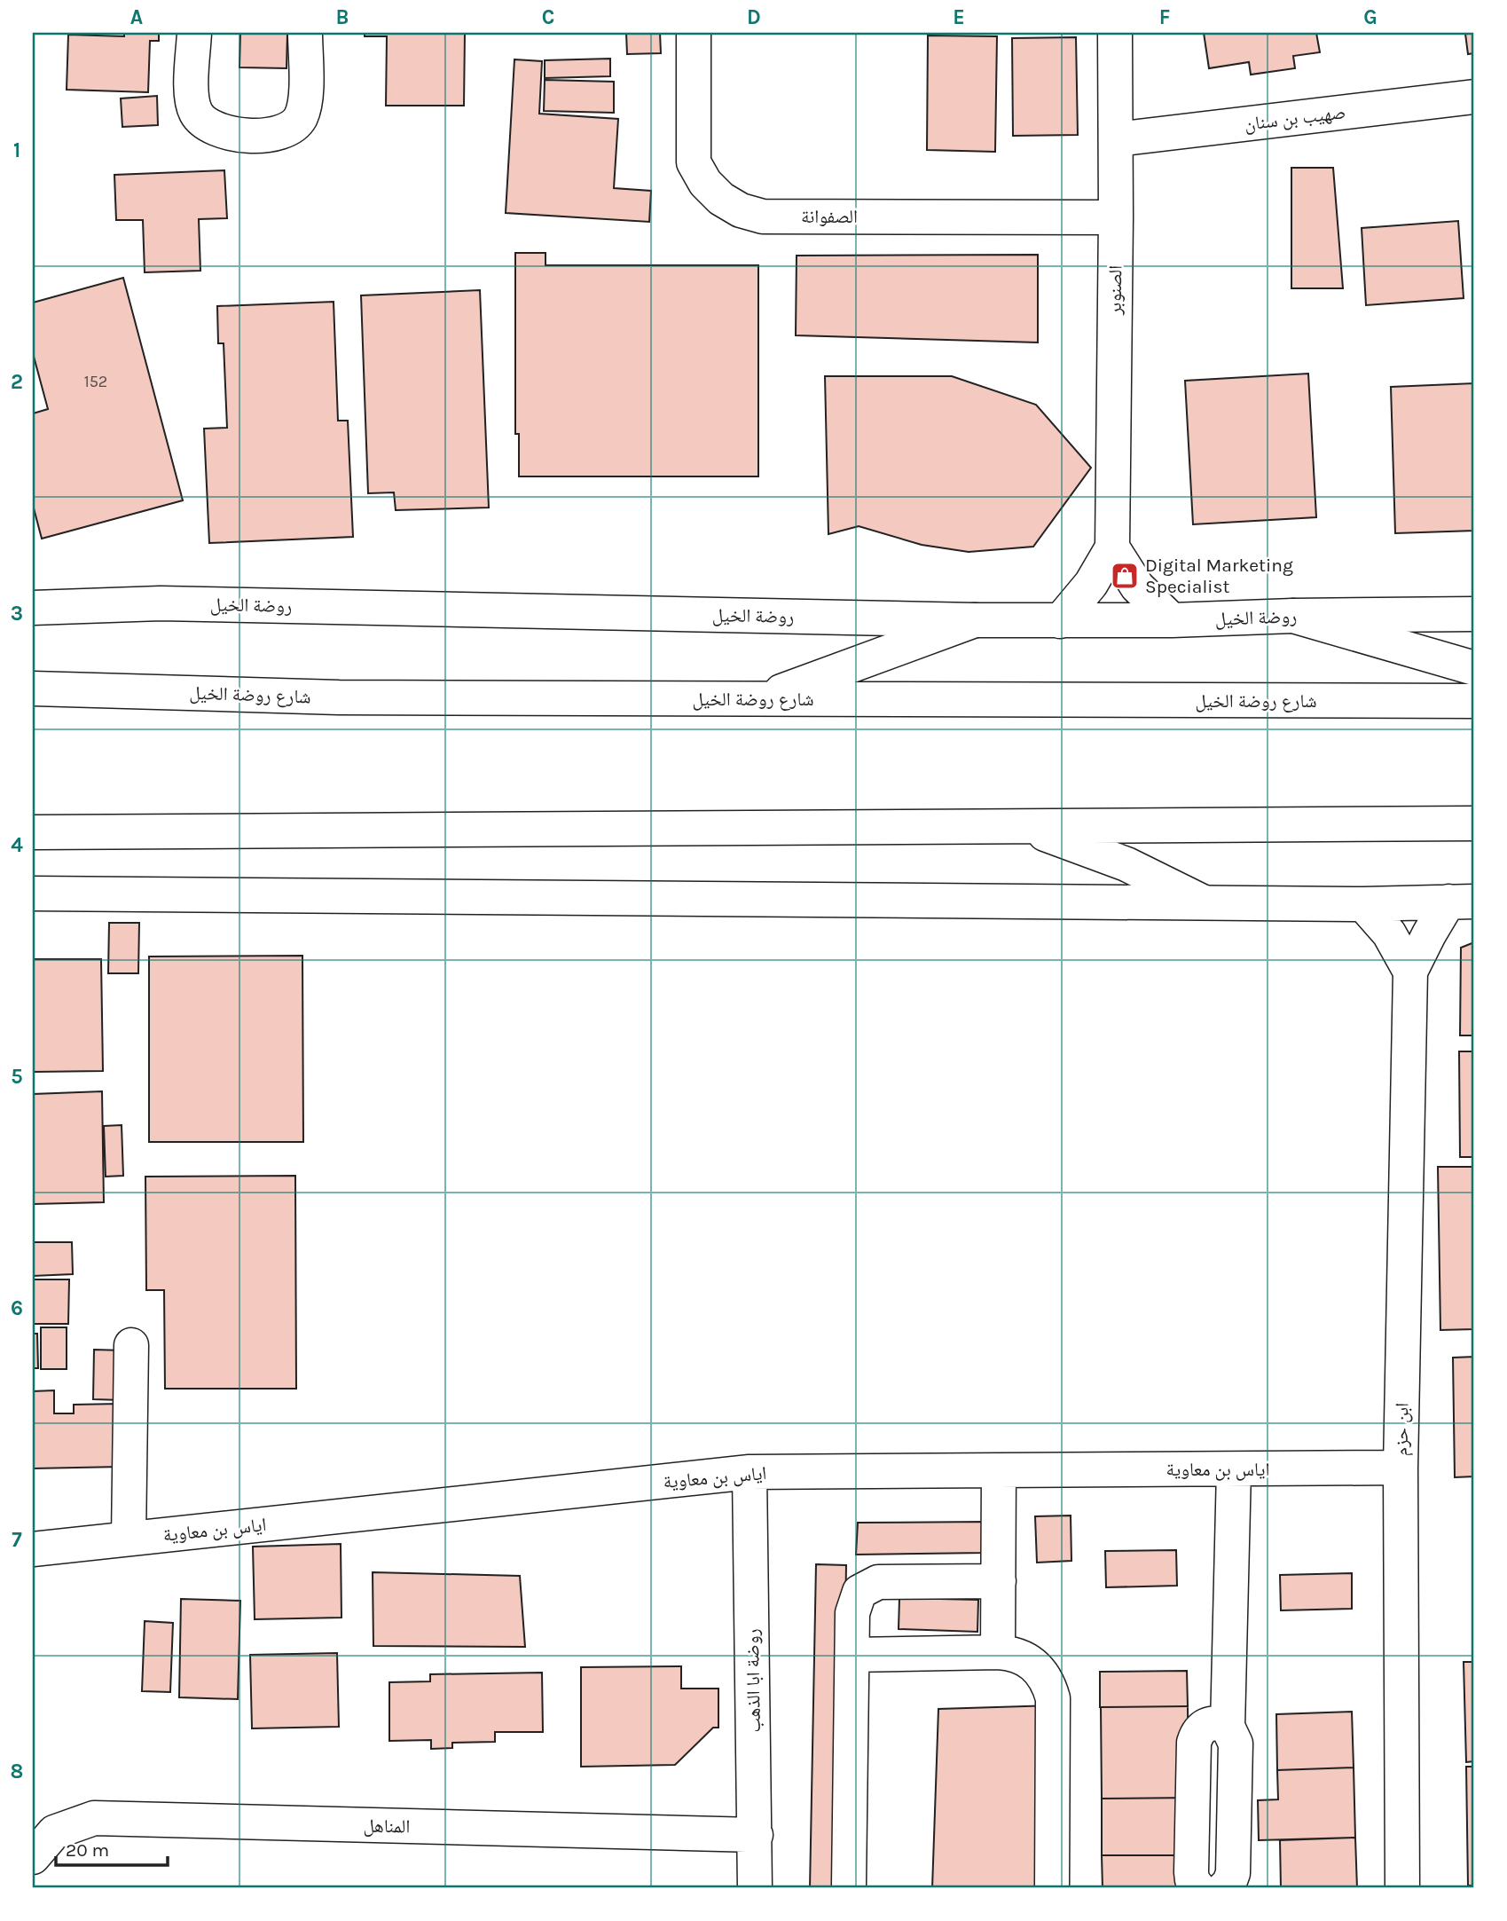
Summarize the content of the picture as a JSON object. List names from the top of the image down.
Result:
{
  "streets": {
    "street": [
      "صهيب بن سنان",
      "الصفوانة",
      "الصنوبر",
      "روضة الخيل",
      "شارع روضة الخيل",
      "ابن حزم",
      "اياس بن معاوية",
      "روضة ابا الذهب",
      "المناهل"
    ]
  },
  "crossings": [
    ["صهيب بن سنان", "الصنوبر"],
    ["الصفوانة", "الصنوبر"],
    ["الصنوبر", "روضة الخيل"],
    ["ابن حزم", "اياس بن معاوية"],
    ["اياس بن معاوية", "روضة ابا الذهب"],
    ["روضة ابا الذهب", "المناهل"]
  ],
  "places": {
    "shop": ["Digital Marketing Specialist"]
  },
  "house_numbers": ["152"],
  "scale_bar": "20 m",
  "grid": {
    "columns": [
      "A",
      "B",
      "C",
      "D",
      "E",
      "F",
      "G"
    ],
    "rows": [
      "1",
      "2",
      "3",
      "4",
      "5",
      "6",
      "7",
      "8"
    ]
  }
}
